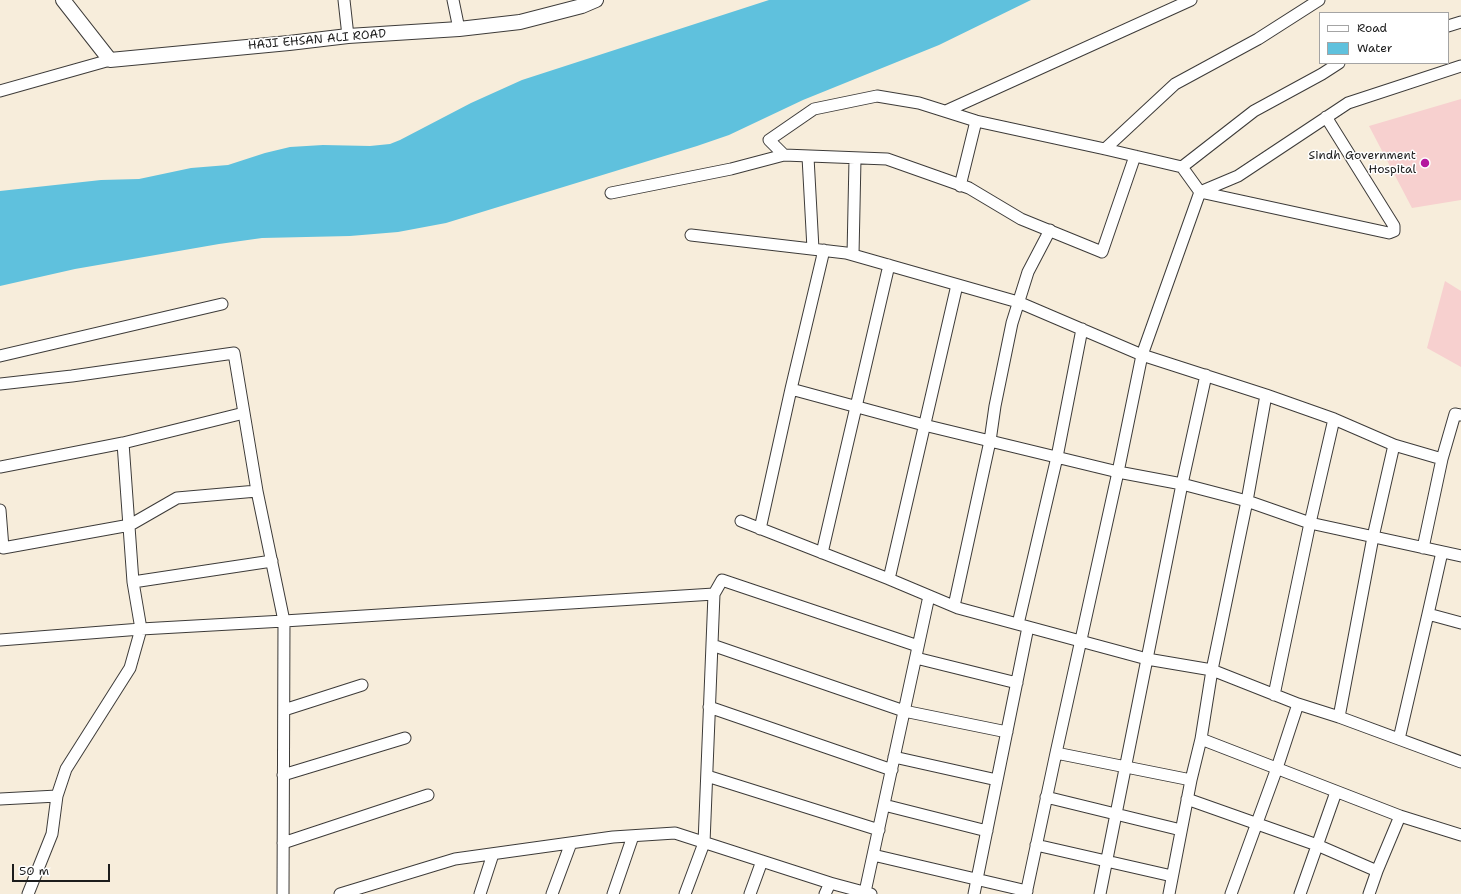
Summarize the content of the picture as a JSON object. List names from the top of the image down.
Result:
{
  "streets": {
    "street": ["HAJI EHSAN ALI ROAD"]
  },
  "places": ["Sindh Government Hospital"],
  "legend": ["Road", "Water"],
  "scale_bar": "50 m"
}
